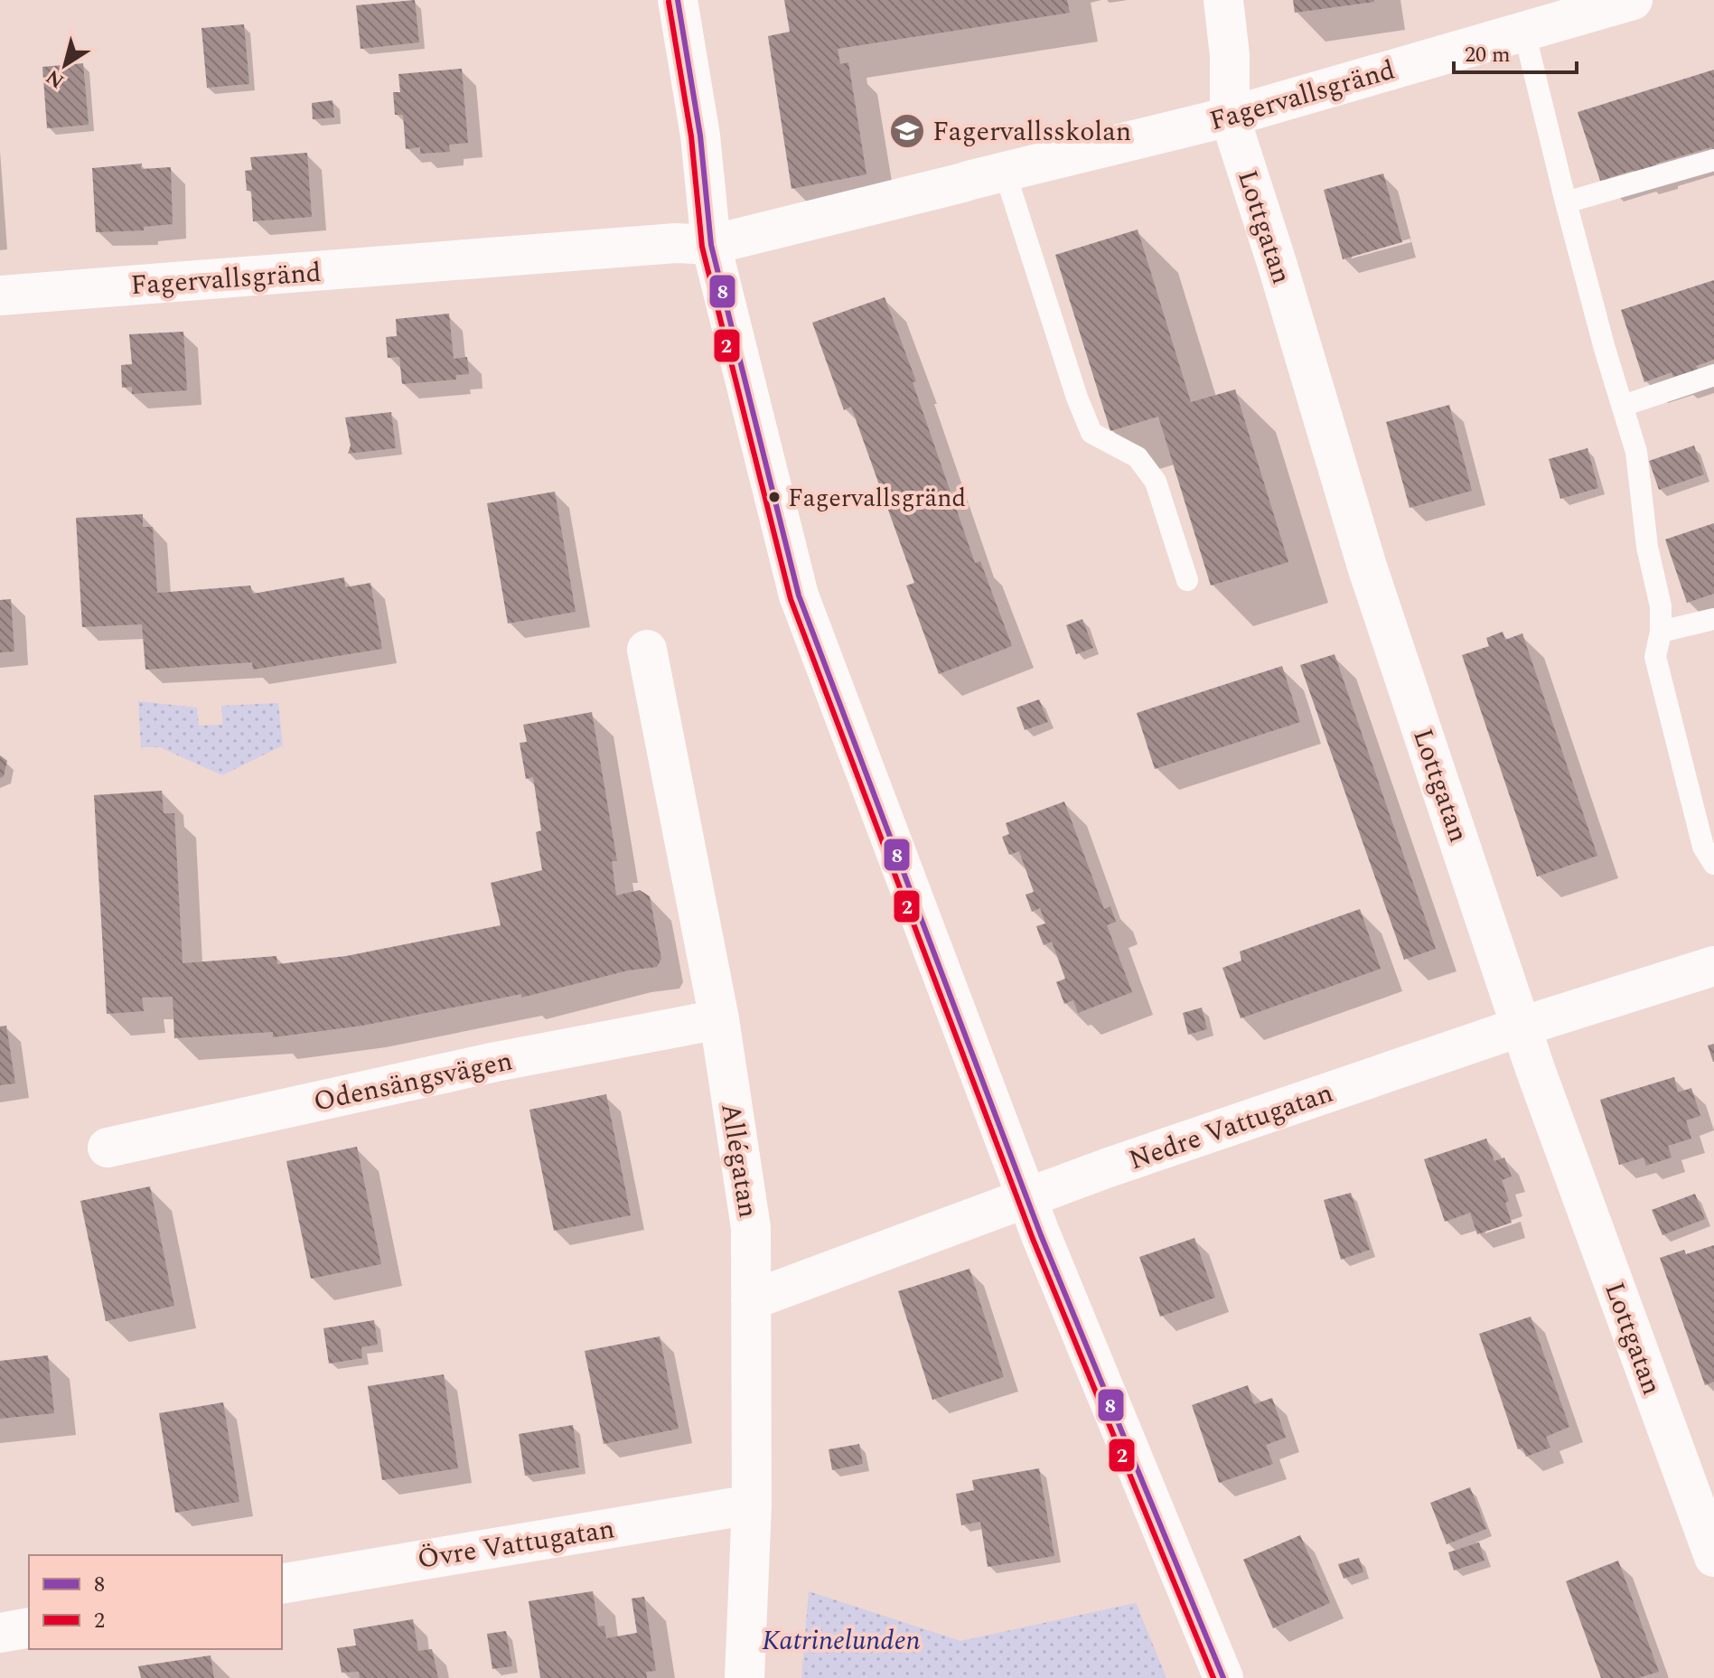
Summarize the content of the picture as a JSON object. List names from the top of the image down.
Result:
{
  "streets": {
    "street": [
      "Fagervallsgränd",
      "Lottgatan",
      "Odensängsvägen",
      "Nedre Vattugatan",
      "Allégatan",
      "Övre Vattugatan"
    ]
  },
  "crossings": [
    ["Fagervallsgränd", "Lottgatan"],
    ["Lottgatan", "Nedre Vattugatan"],
    ["Odensängsvägen", "Allégatan"],
    ["Nedre Vattugatan", "Allégatan"],
    ["Allégatan", "Övre Vattugatan"]
  ],
  "parks": ["Katrinelunden"],
  "places": {
    "school or university": ["Fagervallsskolan"],
    "other": ["Fagervallsgränd"]
  },
  "lines": ["transit line 8", "transit line 2"],
  "legend": ["8", "2"],
  "scale_bar": "20 m",
  "north": "bottom left"
}
